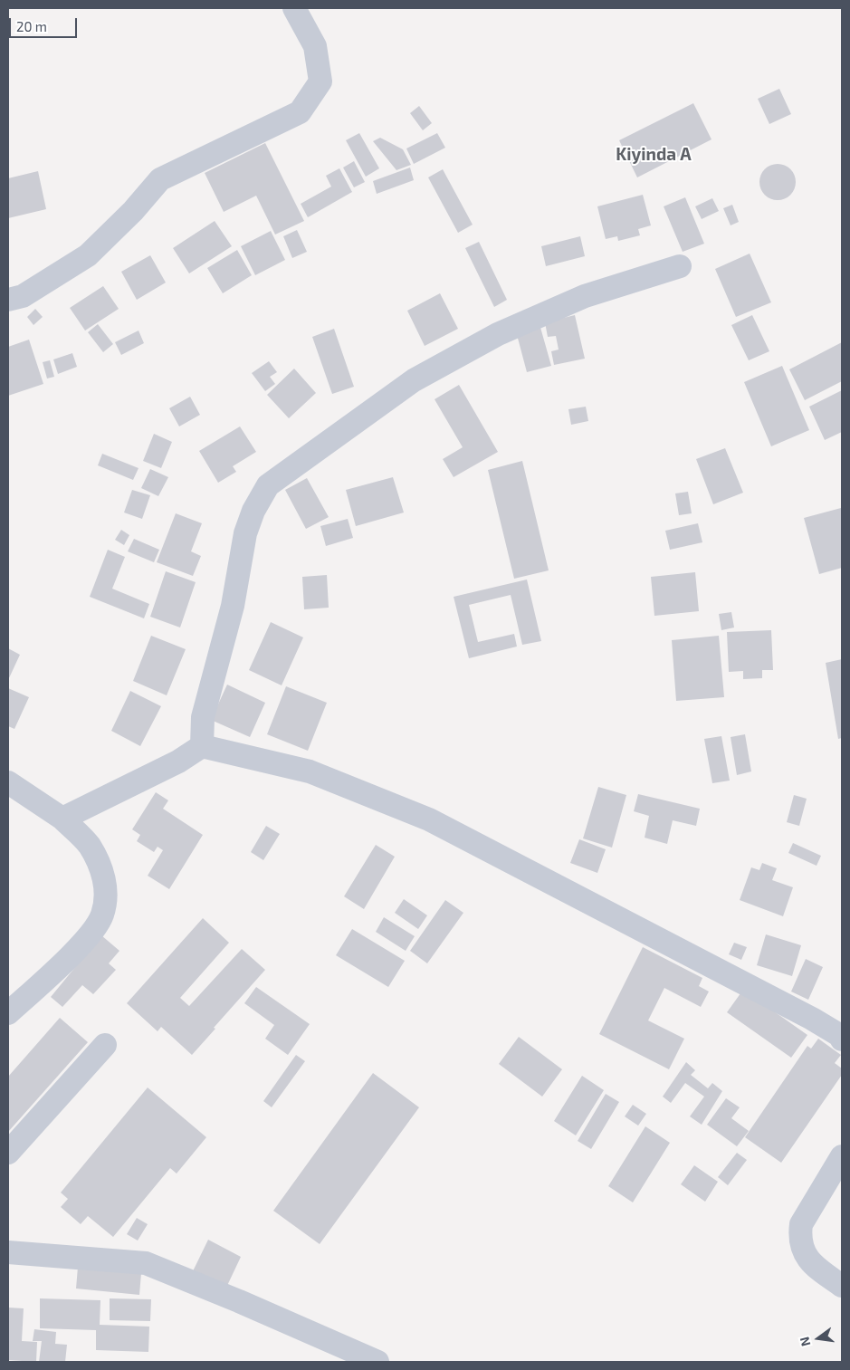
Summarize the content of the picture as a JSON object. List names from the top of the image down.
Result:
{
  "districts": ["Kiyinda A"],
  "scale_bar": "20 m",
  "north": "left"
}
